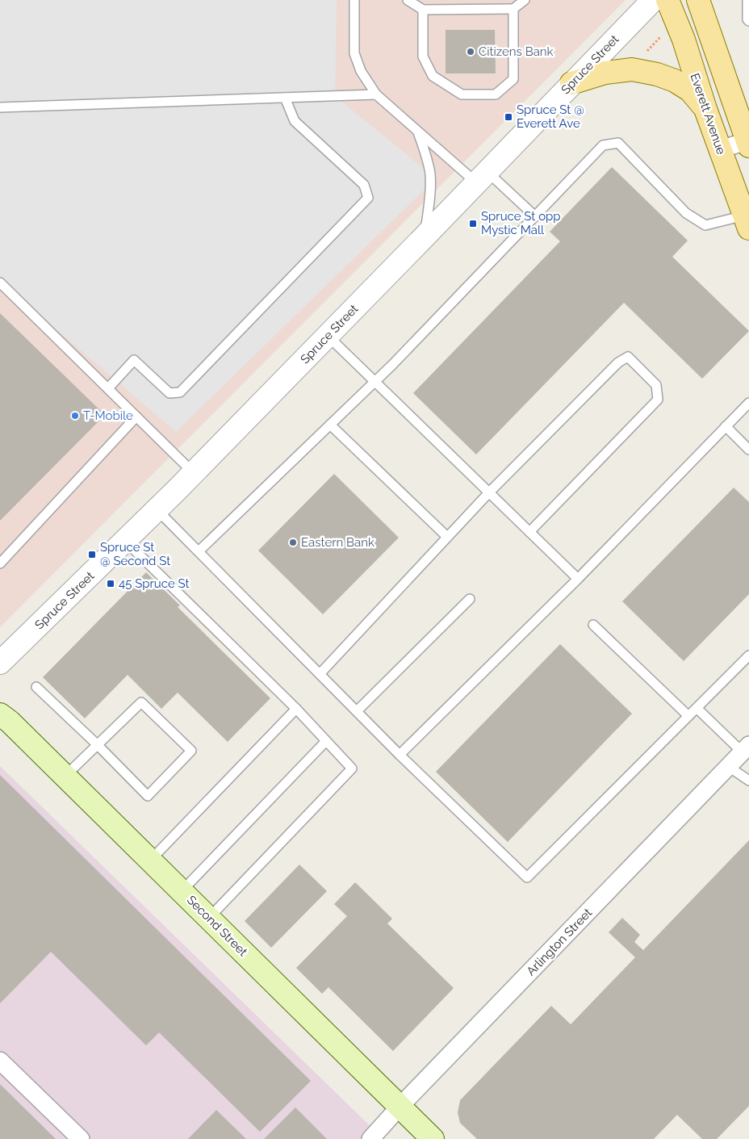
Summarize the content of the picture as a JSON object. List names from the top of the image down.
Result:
{
  "streets": {
    "main road": ["Everett Avenue", "Second Street"],
    "street": ["Spruce Street", "Arlington Street"]
  },
  "crossings": [
    ["Second Street", "Arlington Street"]
  ],
  "places": {
    "other": ["Citizens Bank", "T-Mobile", "Eastern Bank"],
    "transit": [
      "Spruce St @ Everett Ave",
      "Spruce St opp Mystic Mall",
      "Spruce St @ Second St",
      "45 Spruce St"
    ]
  }
}
